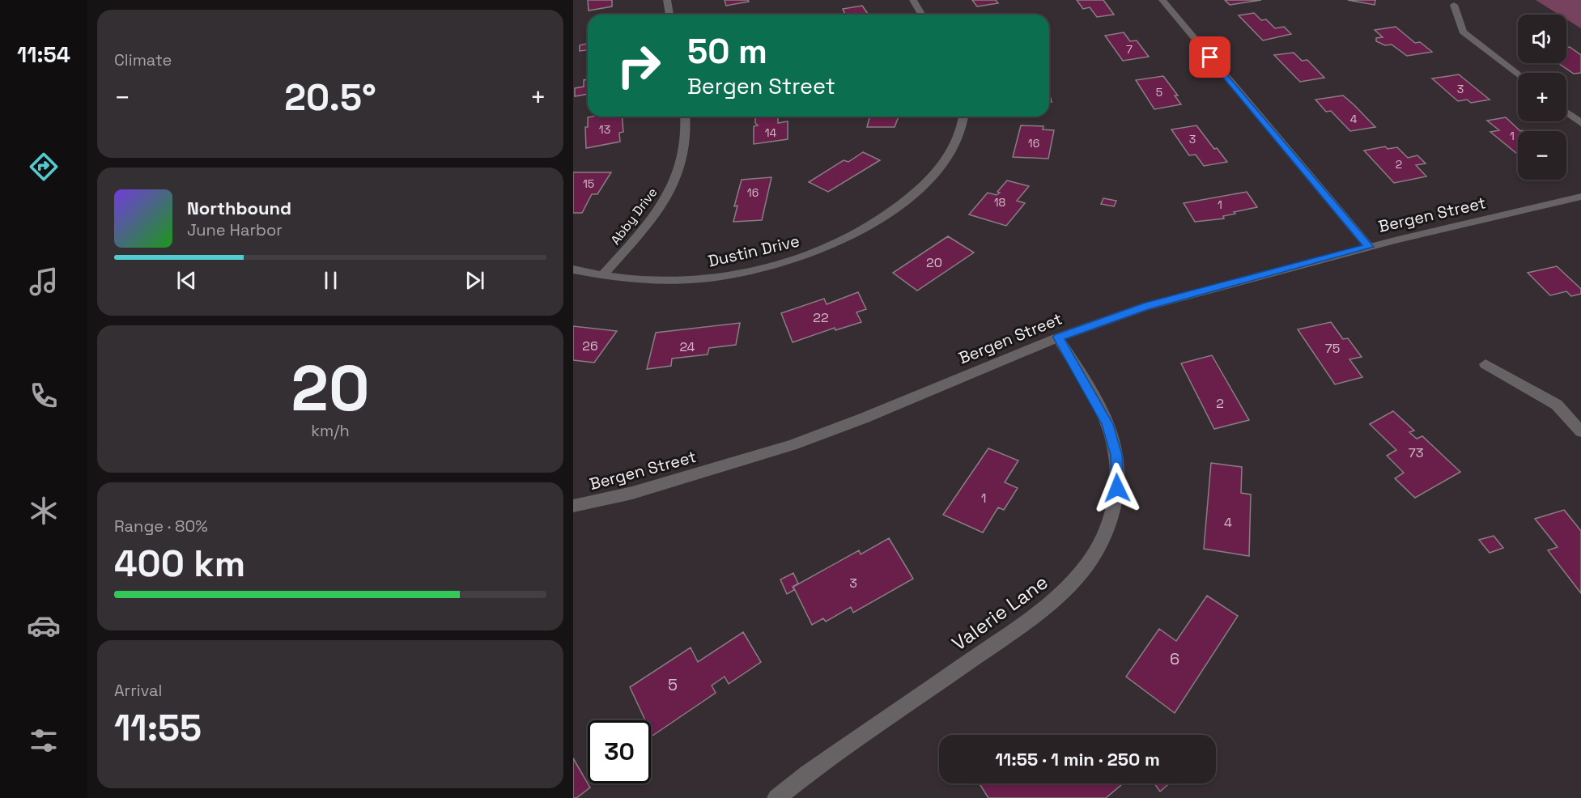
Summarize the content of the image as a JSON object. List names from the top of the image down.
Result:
{
  "streets": {
    "street": [
      "Bergen Street",
      "Abby Drive",
      "Dustin Drive",
      "Valerie Lane"
    ]
  },
  "crossings": [
    ["Bergen Street", "Valerie Lane"],
    ["Abby Drive", "Dustin Drive"]
  ],
  "house_numbers": [
    "7",
    "3",
    "5",
    "4",
    "13",
    "14",
    "1",
    "3",
    "16",
    "2",
    "15",
    "16",
    "18",
    "1",
    "20",
    "22",
    "26",
    "24",
    "75",
    "2",
    "73",
    "1",
    "4",
    "3",
    "6",
    "5"
  ],
  "page": {
    "tabs": "11:54",
    "tile": [
      "Climate",
      ["20", "km/h"],
      ["Range · 80%", "400 km"],
      ["Arrival", "11:55"]
    ],
    "map_buttons": ["+", "−"],
    "turn": ["50 m", "Bergen Street"],
    "heat": ["−", "20.5°", "+"],
    "song": ["Northbound", "June Harbor"],
    "limit": "30",
    "trip": "11:55 · 1 min · 250 m"
  }
}
